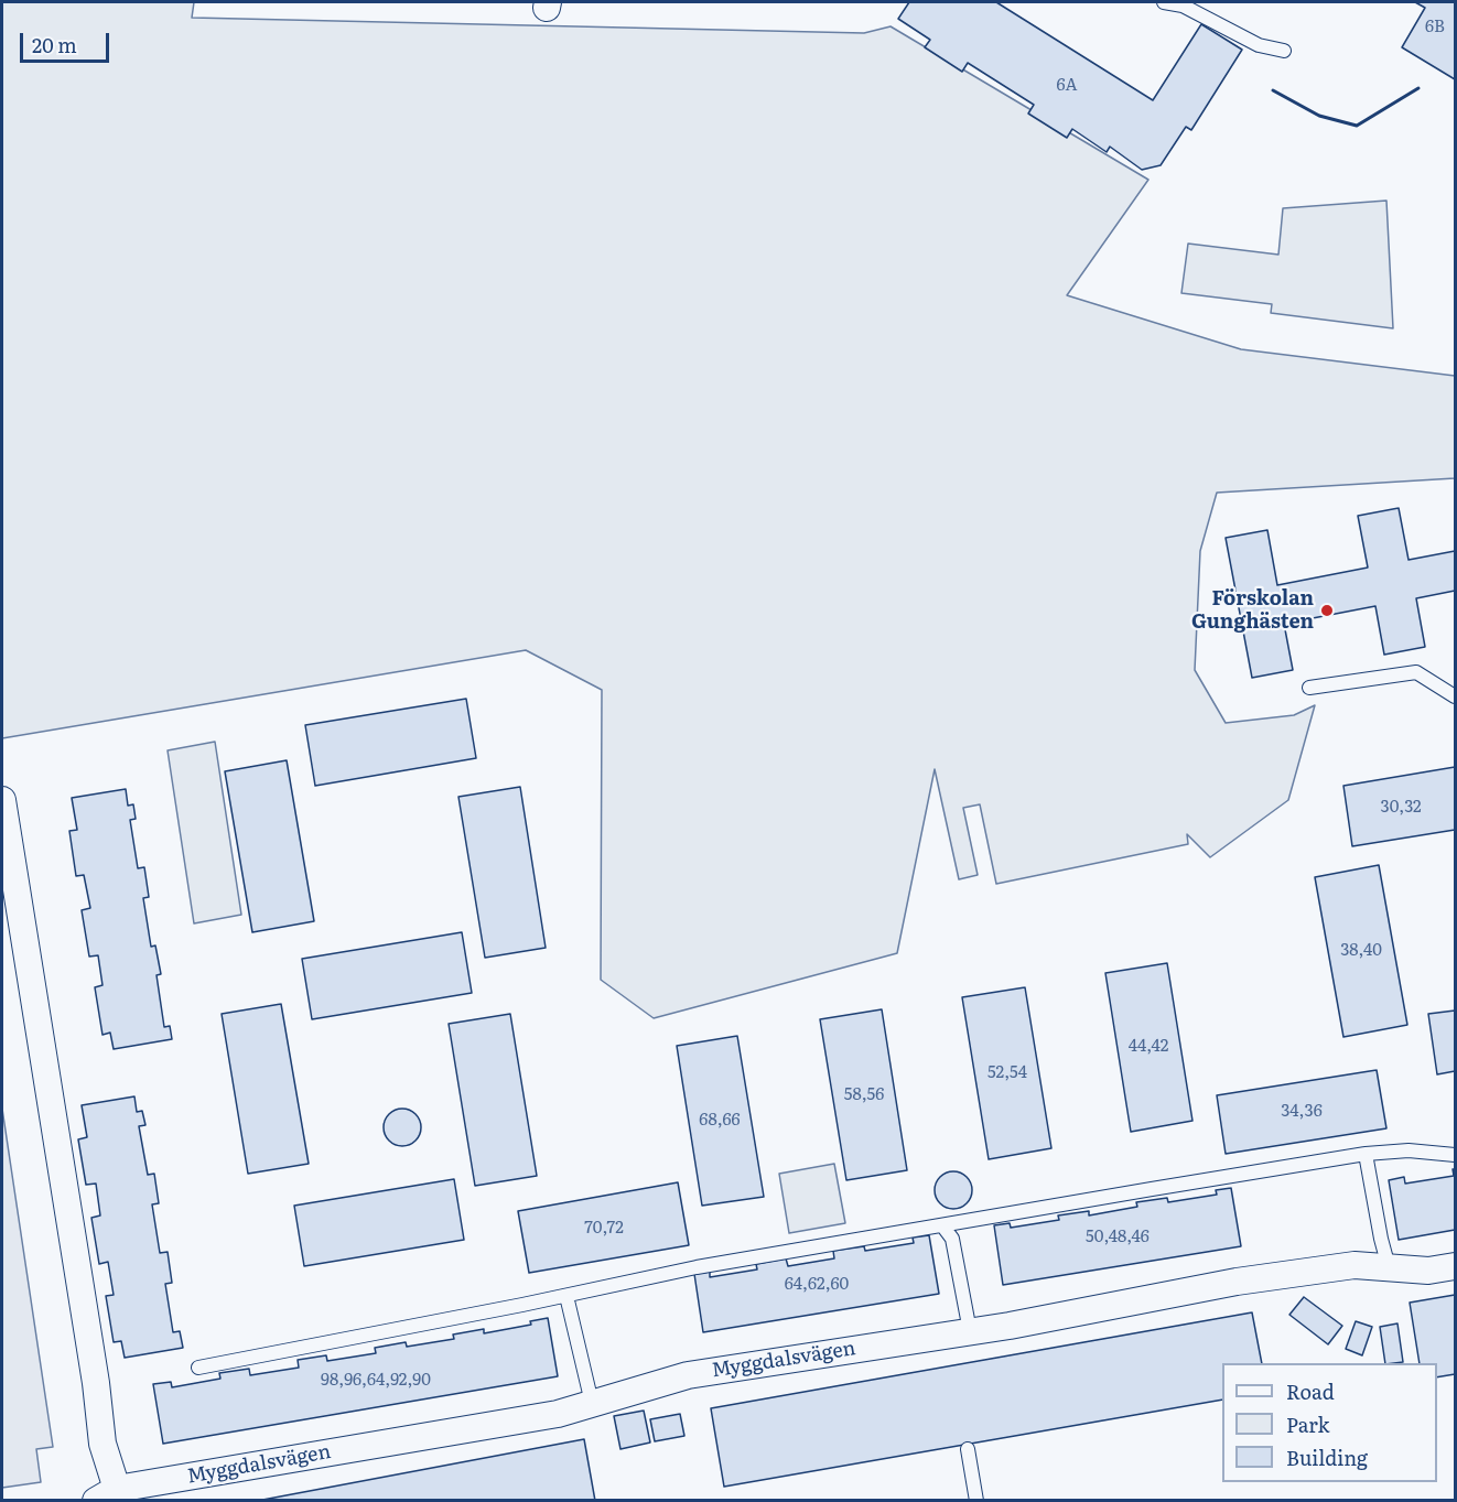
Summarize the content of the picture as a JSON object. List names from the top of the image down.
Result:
{
  "streets": {
    "street": ["Myggdalsvägen"]
  },
  "places": ["Förskolan Gunghästen"],
  "house_numbers": [
    "6B",
    "6A",
    "30,32",
    "38,40",
    "44,42",
    "52,54",
    "58,56",
    "34,36",
    "68,66",
    "70,72",
    "50,48,46",
    "64,62,60",
    "98,96,64,92,90"
  ],
  "legend": ["Road", "Park", "Building"],
  "scale_bar": "20 m"
}
